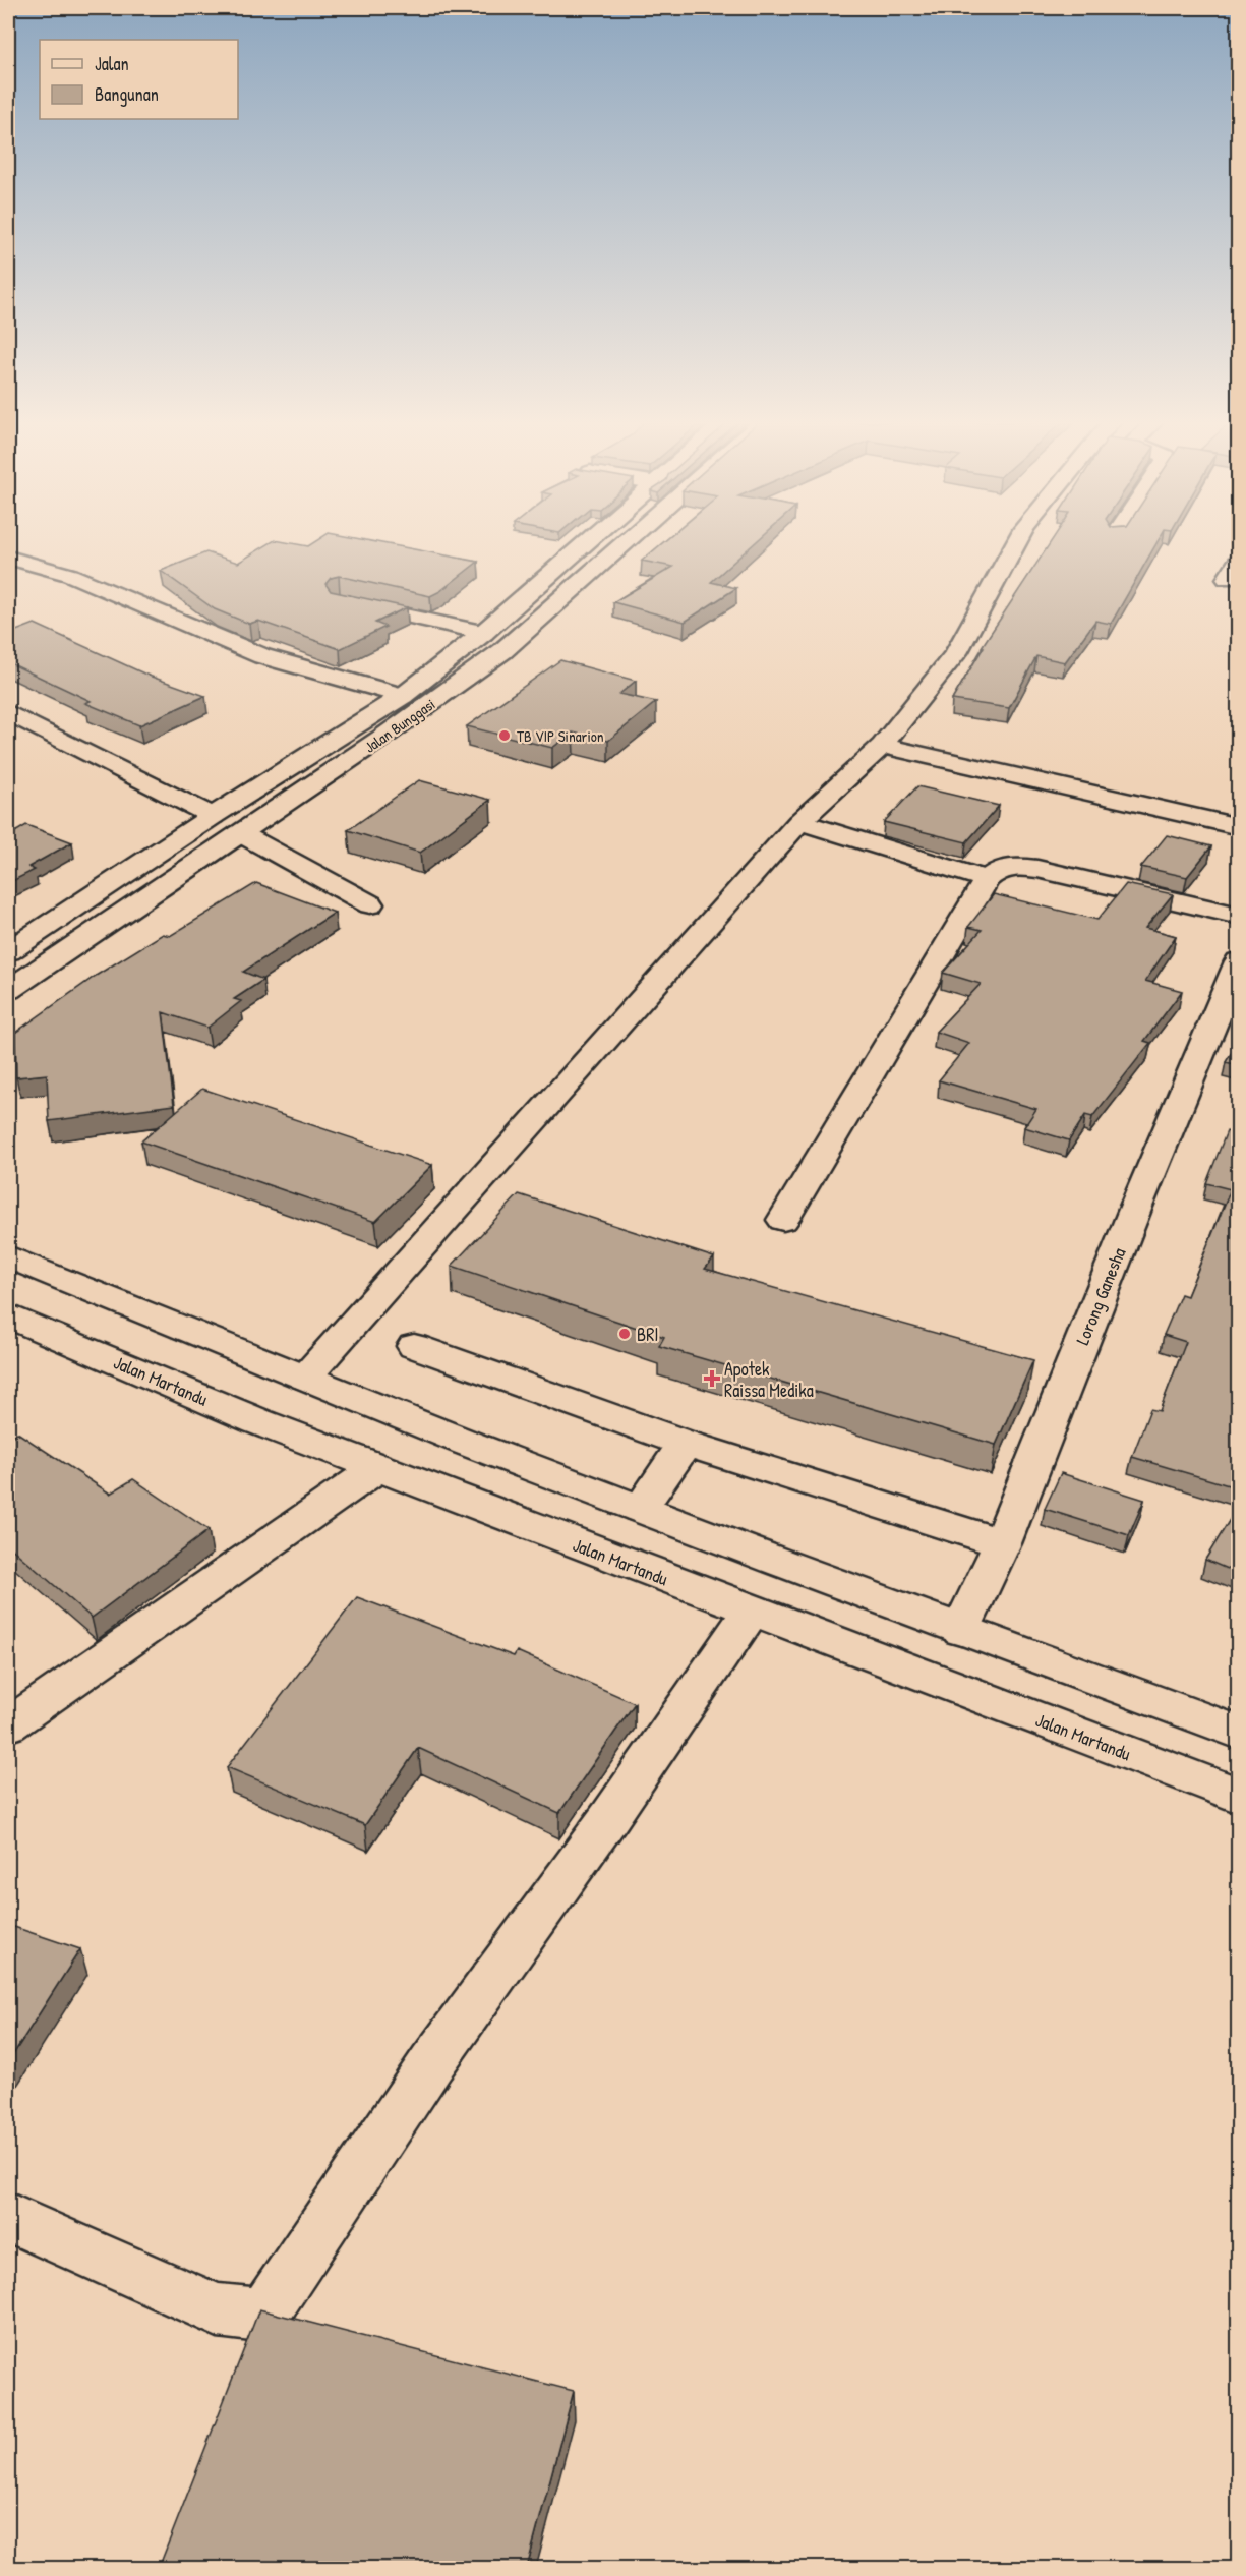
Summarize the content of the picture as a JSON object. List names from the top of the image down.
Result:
{
  "streets": {
    "main road": ["Jalan Bunggasi", "Lorong Ganesha", "Jalan Martandu"]
  },
  "places": {
    "other": ["TB VIP Sinarion", "BRI"],
    "health": ["Apotek Raissa Medika"]
  },
  "legend": ["Jalan", "Bangunan"]
}
